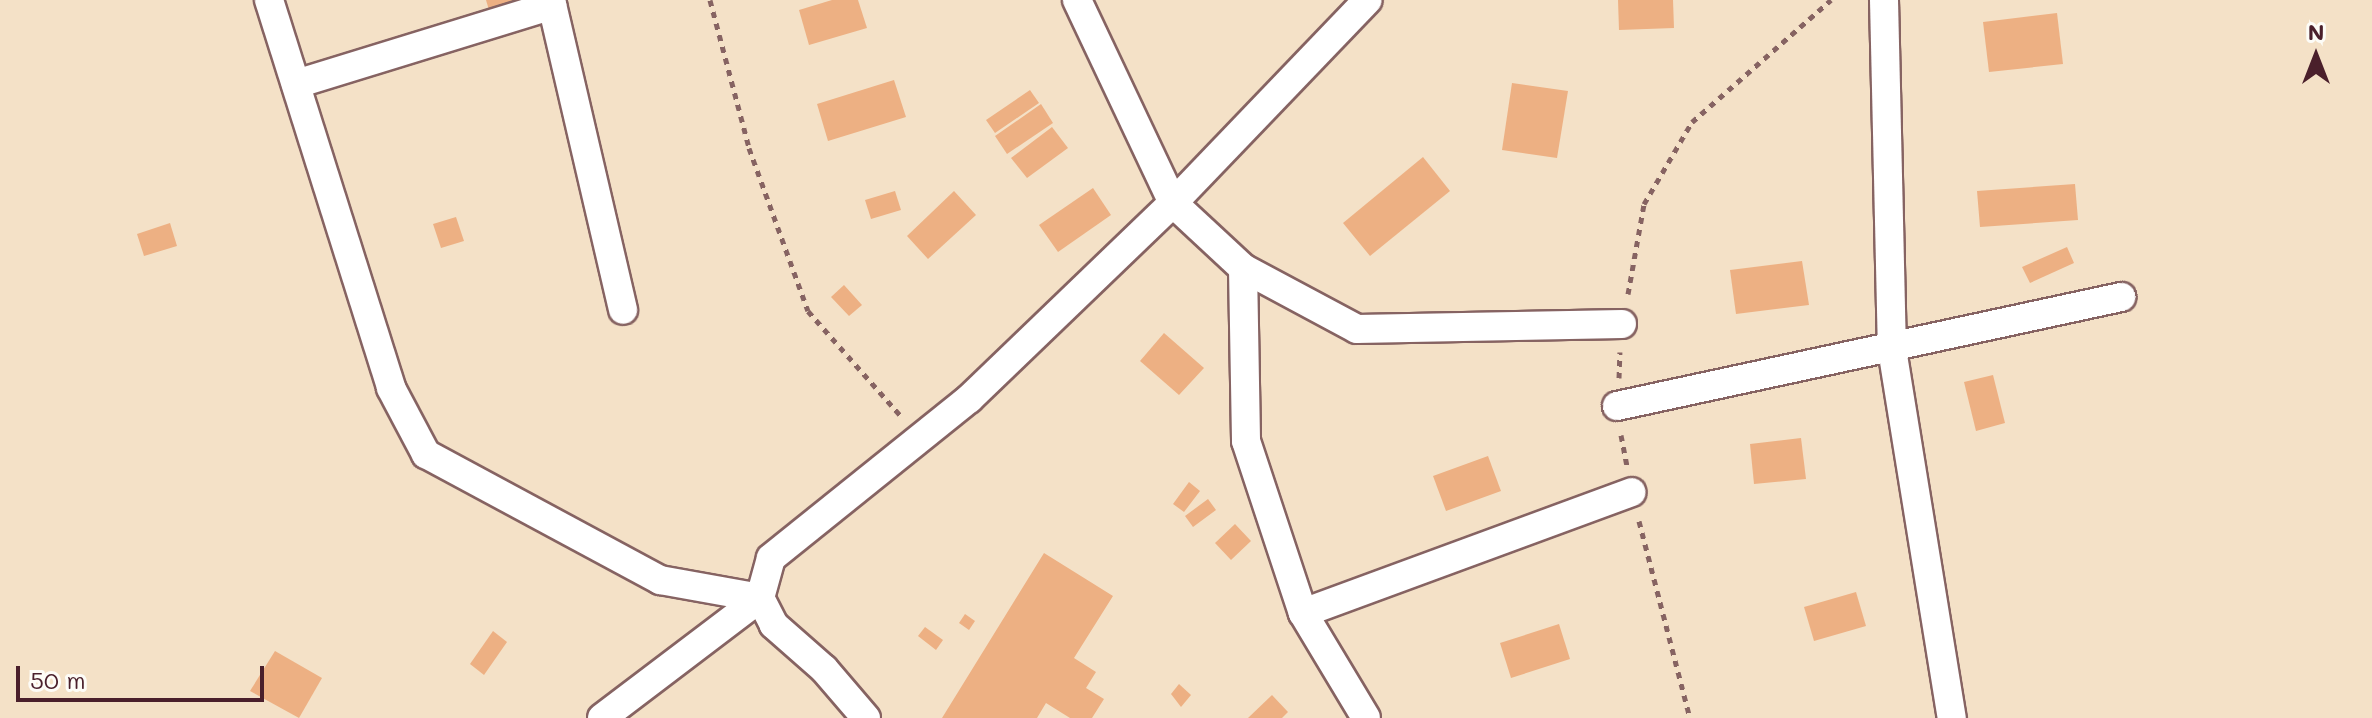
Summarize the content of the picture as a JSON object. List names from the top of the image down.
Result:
{
  "scale_bar": "50 m",
  "north": "top"
}
